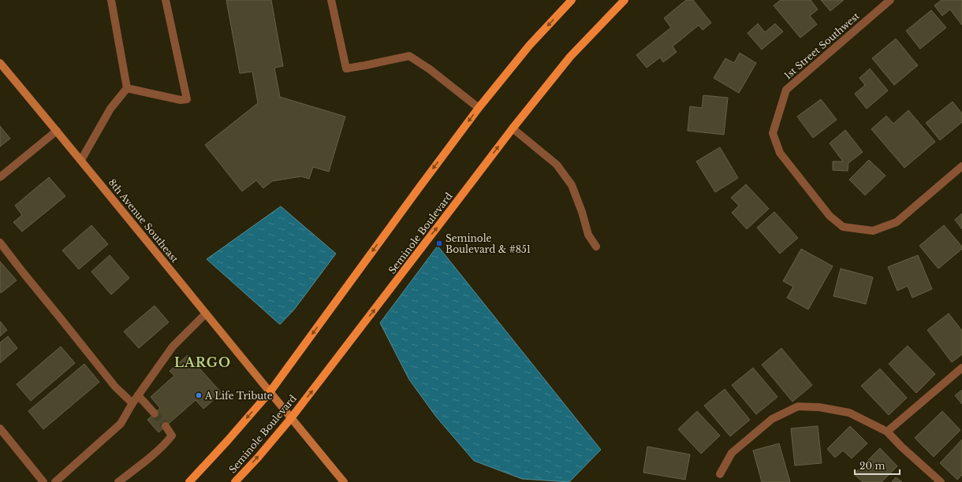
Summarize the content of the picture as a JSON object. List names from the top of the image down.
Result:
{
  "streets": {
    "main road": ["Seminole Boulevard"],
    "street": ["1st Street Southwest", "8th Avenue Southeast"]
  },
  "crossings": [
    ["8th Avenue Southeast", "Seminole Boulevard"]
  ],
  "districts": ["LARGO"],
  "places": {
    "transit": ["Seminole Boulevard & #851"],
    "other": ["A Life Tribute"]
  },
  "scale_bar": "20 m"
}
